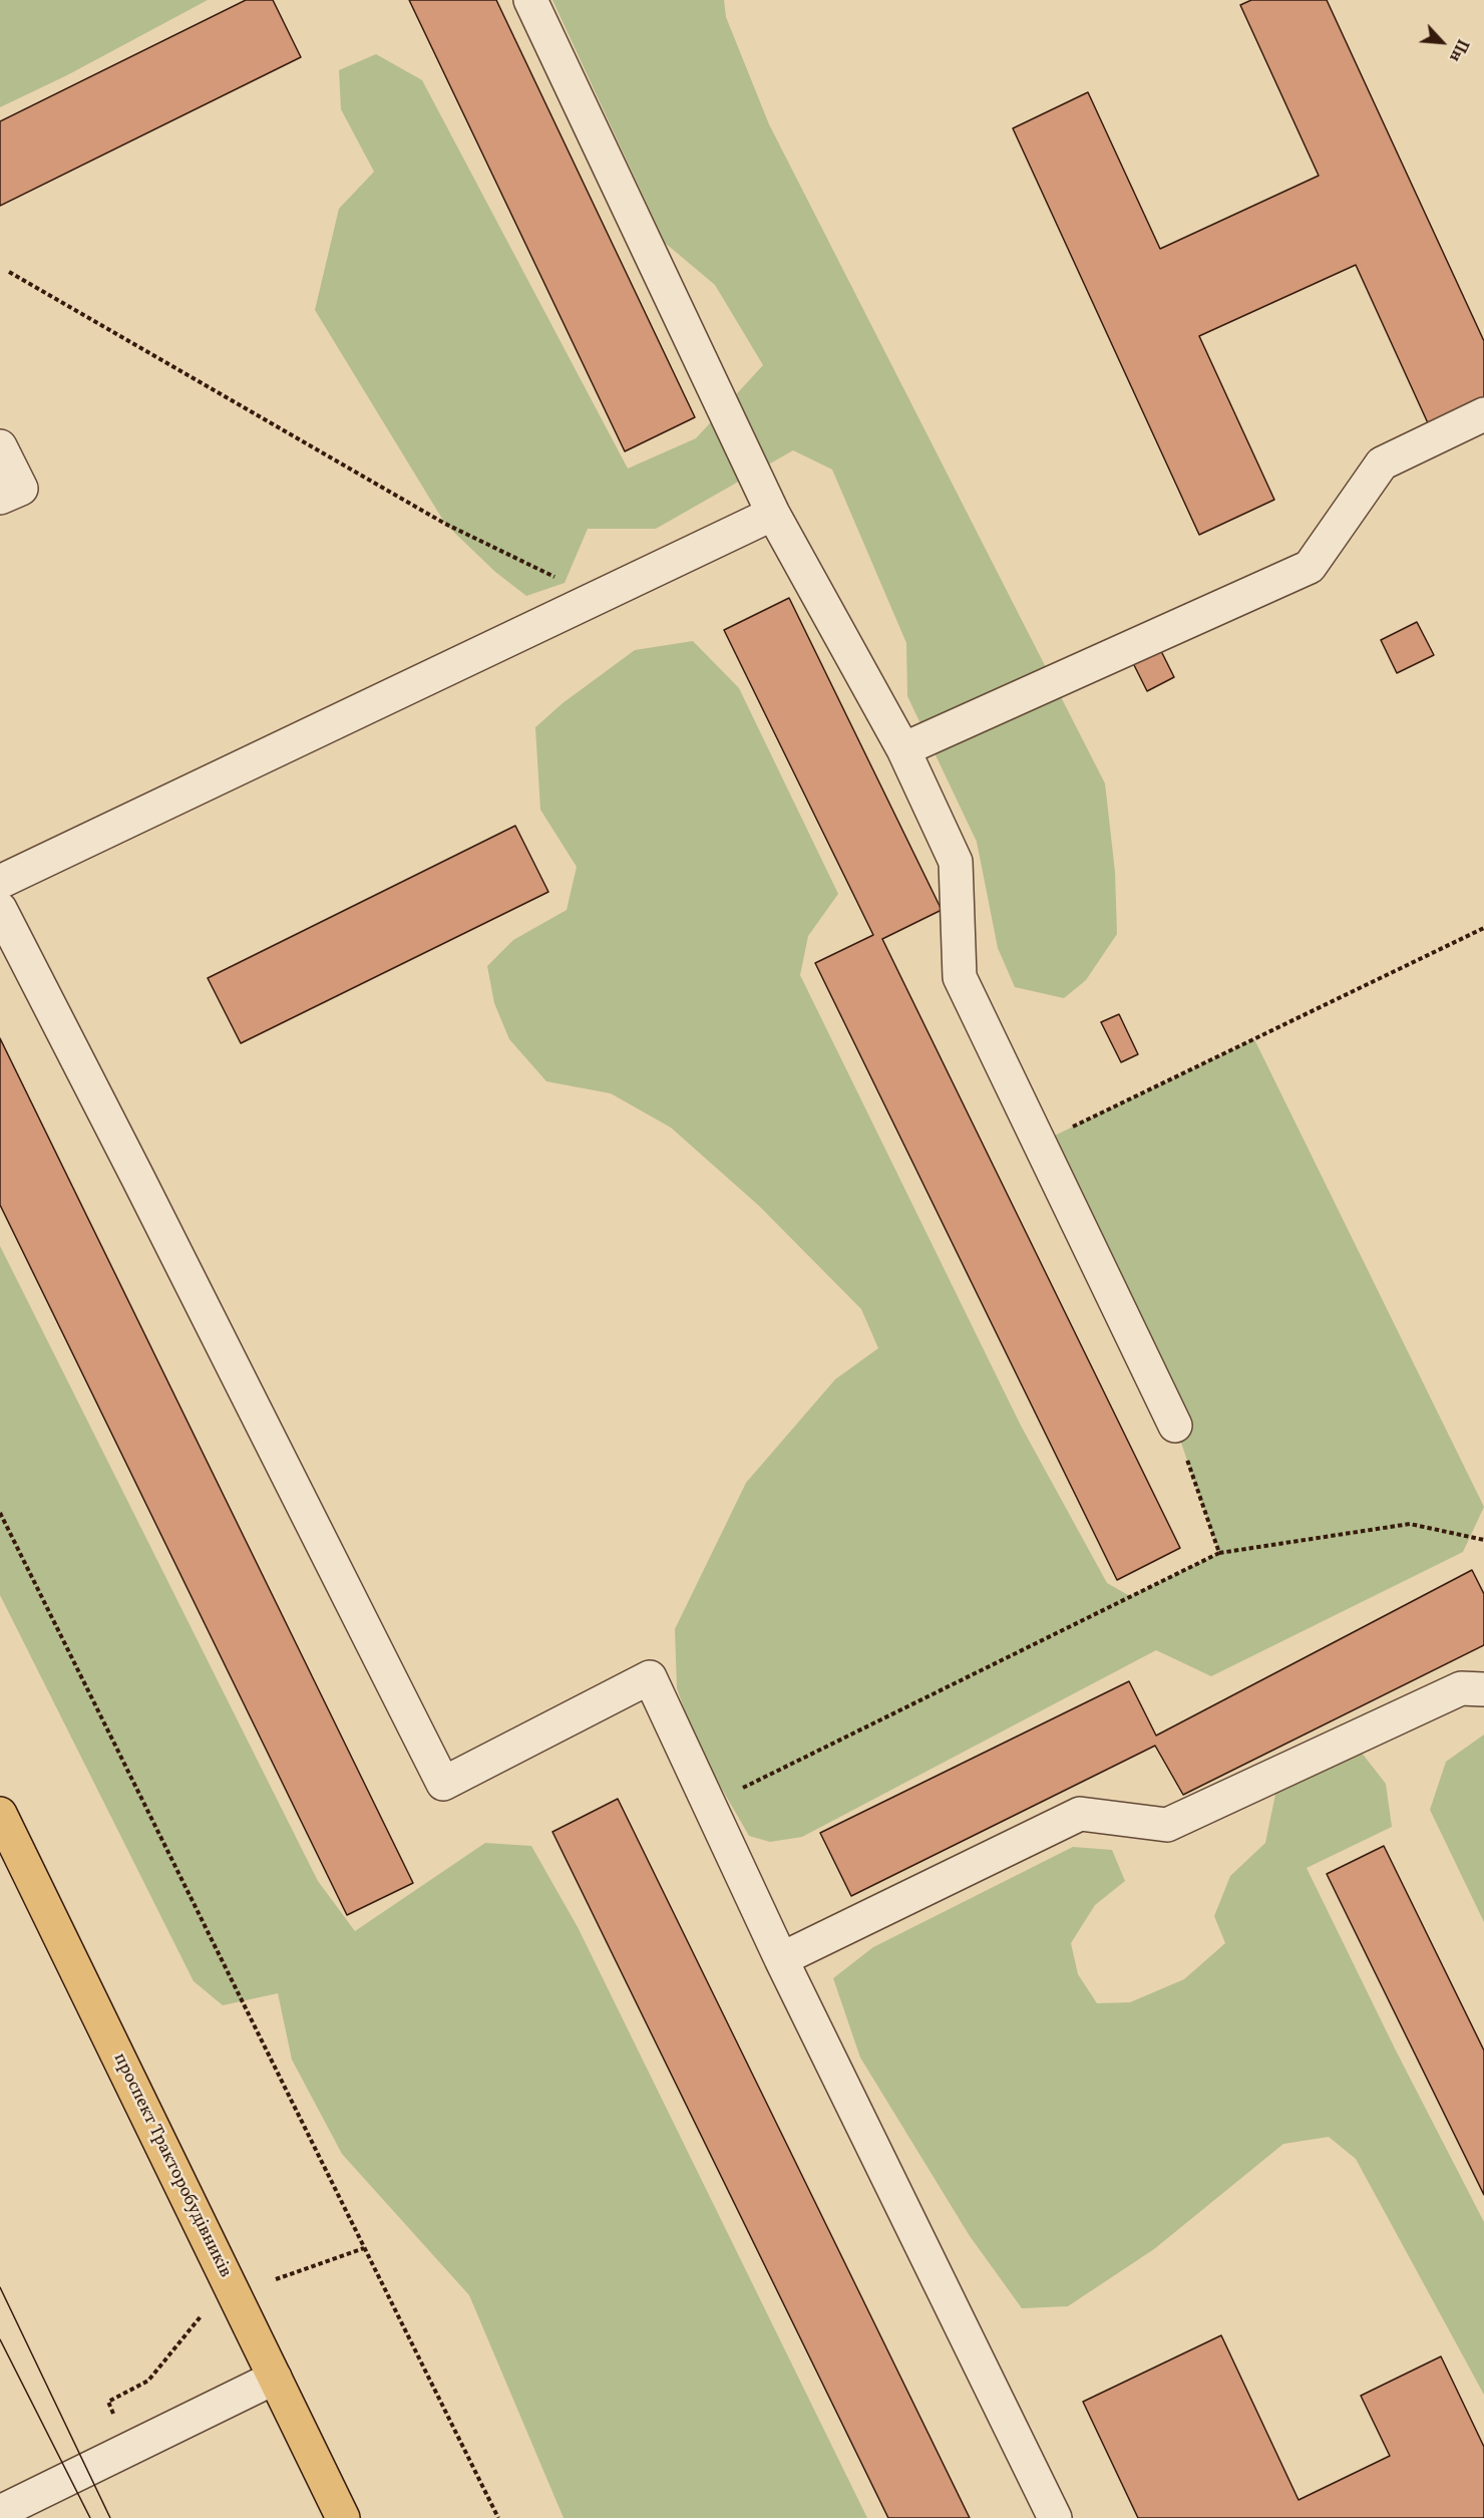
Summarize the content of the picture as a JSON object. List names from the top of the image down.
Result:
{
  "streets": {
    "main road": ["проспект Тракторобудівників"]
  },
  "north": "bottom right"
}
